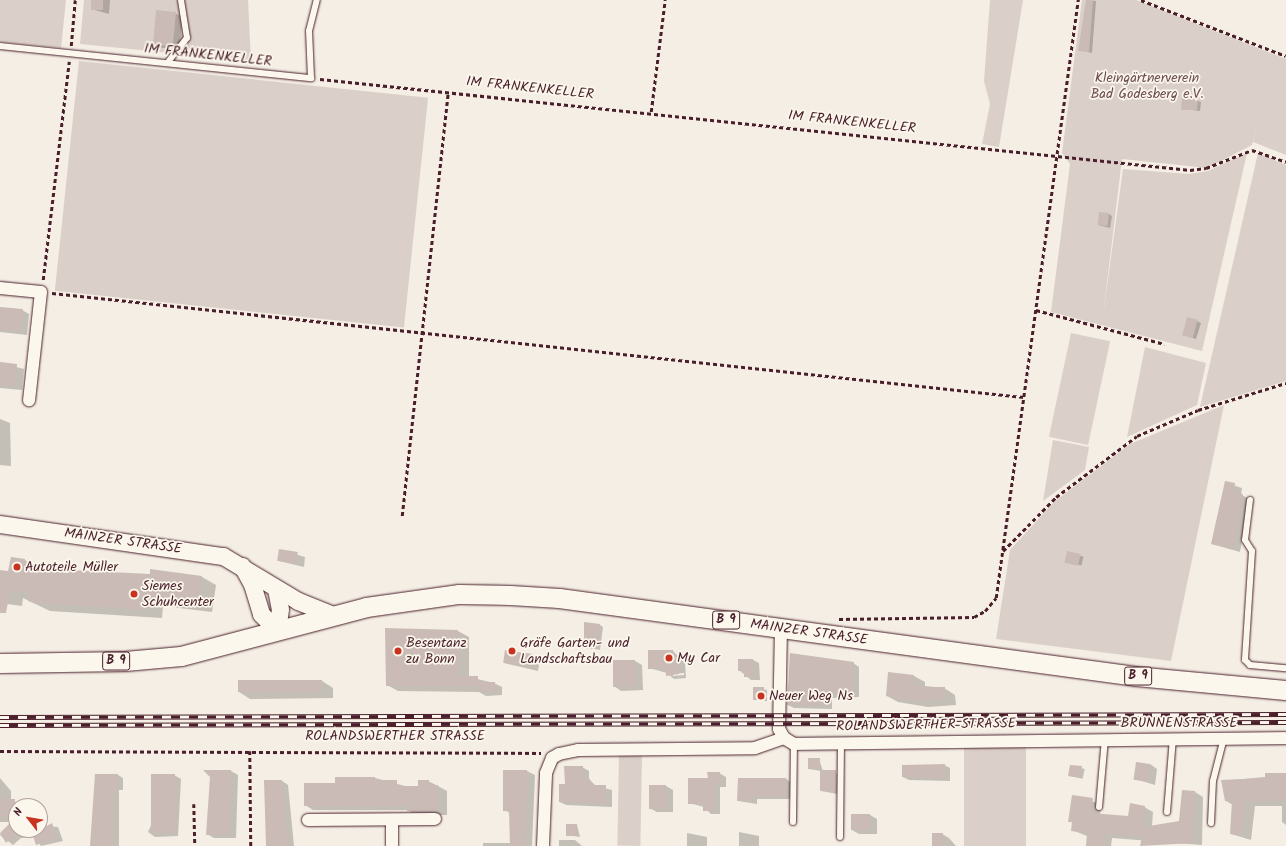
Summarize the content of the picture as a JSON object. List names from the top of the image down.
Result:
{
  "streets": {
    "main road": ["MAINZER STRASSE", "B 9"],
    "street": ["BRUNNENSTRASSE", "ROLANDSWERTHER STRASSE"],
    "lane": ["IM FRANKENKELLER"]
  },
  "crossings": [
    ["MAINZER STRASSE", "B 9"],
    ["BRUNNENSTRASSE", "ROLANDSWERTHER STRASSE"]
  ],
  "parks": ["Kleingärtnerverein Bad Godesberg e.V."],
  "places": [
    "Autoteile Müller",
    "Siemes Schuhcenter",
    "Besentanz zu Bonn",
    "Gräfe Garten- und Landschaftsbau",
    "My Car",
    "Neuer Weg Ns"
  ],
  "north": "top left"
}
